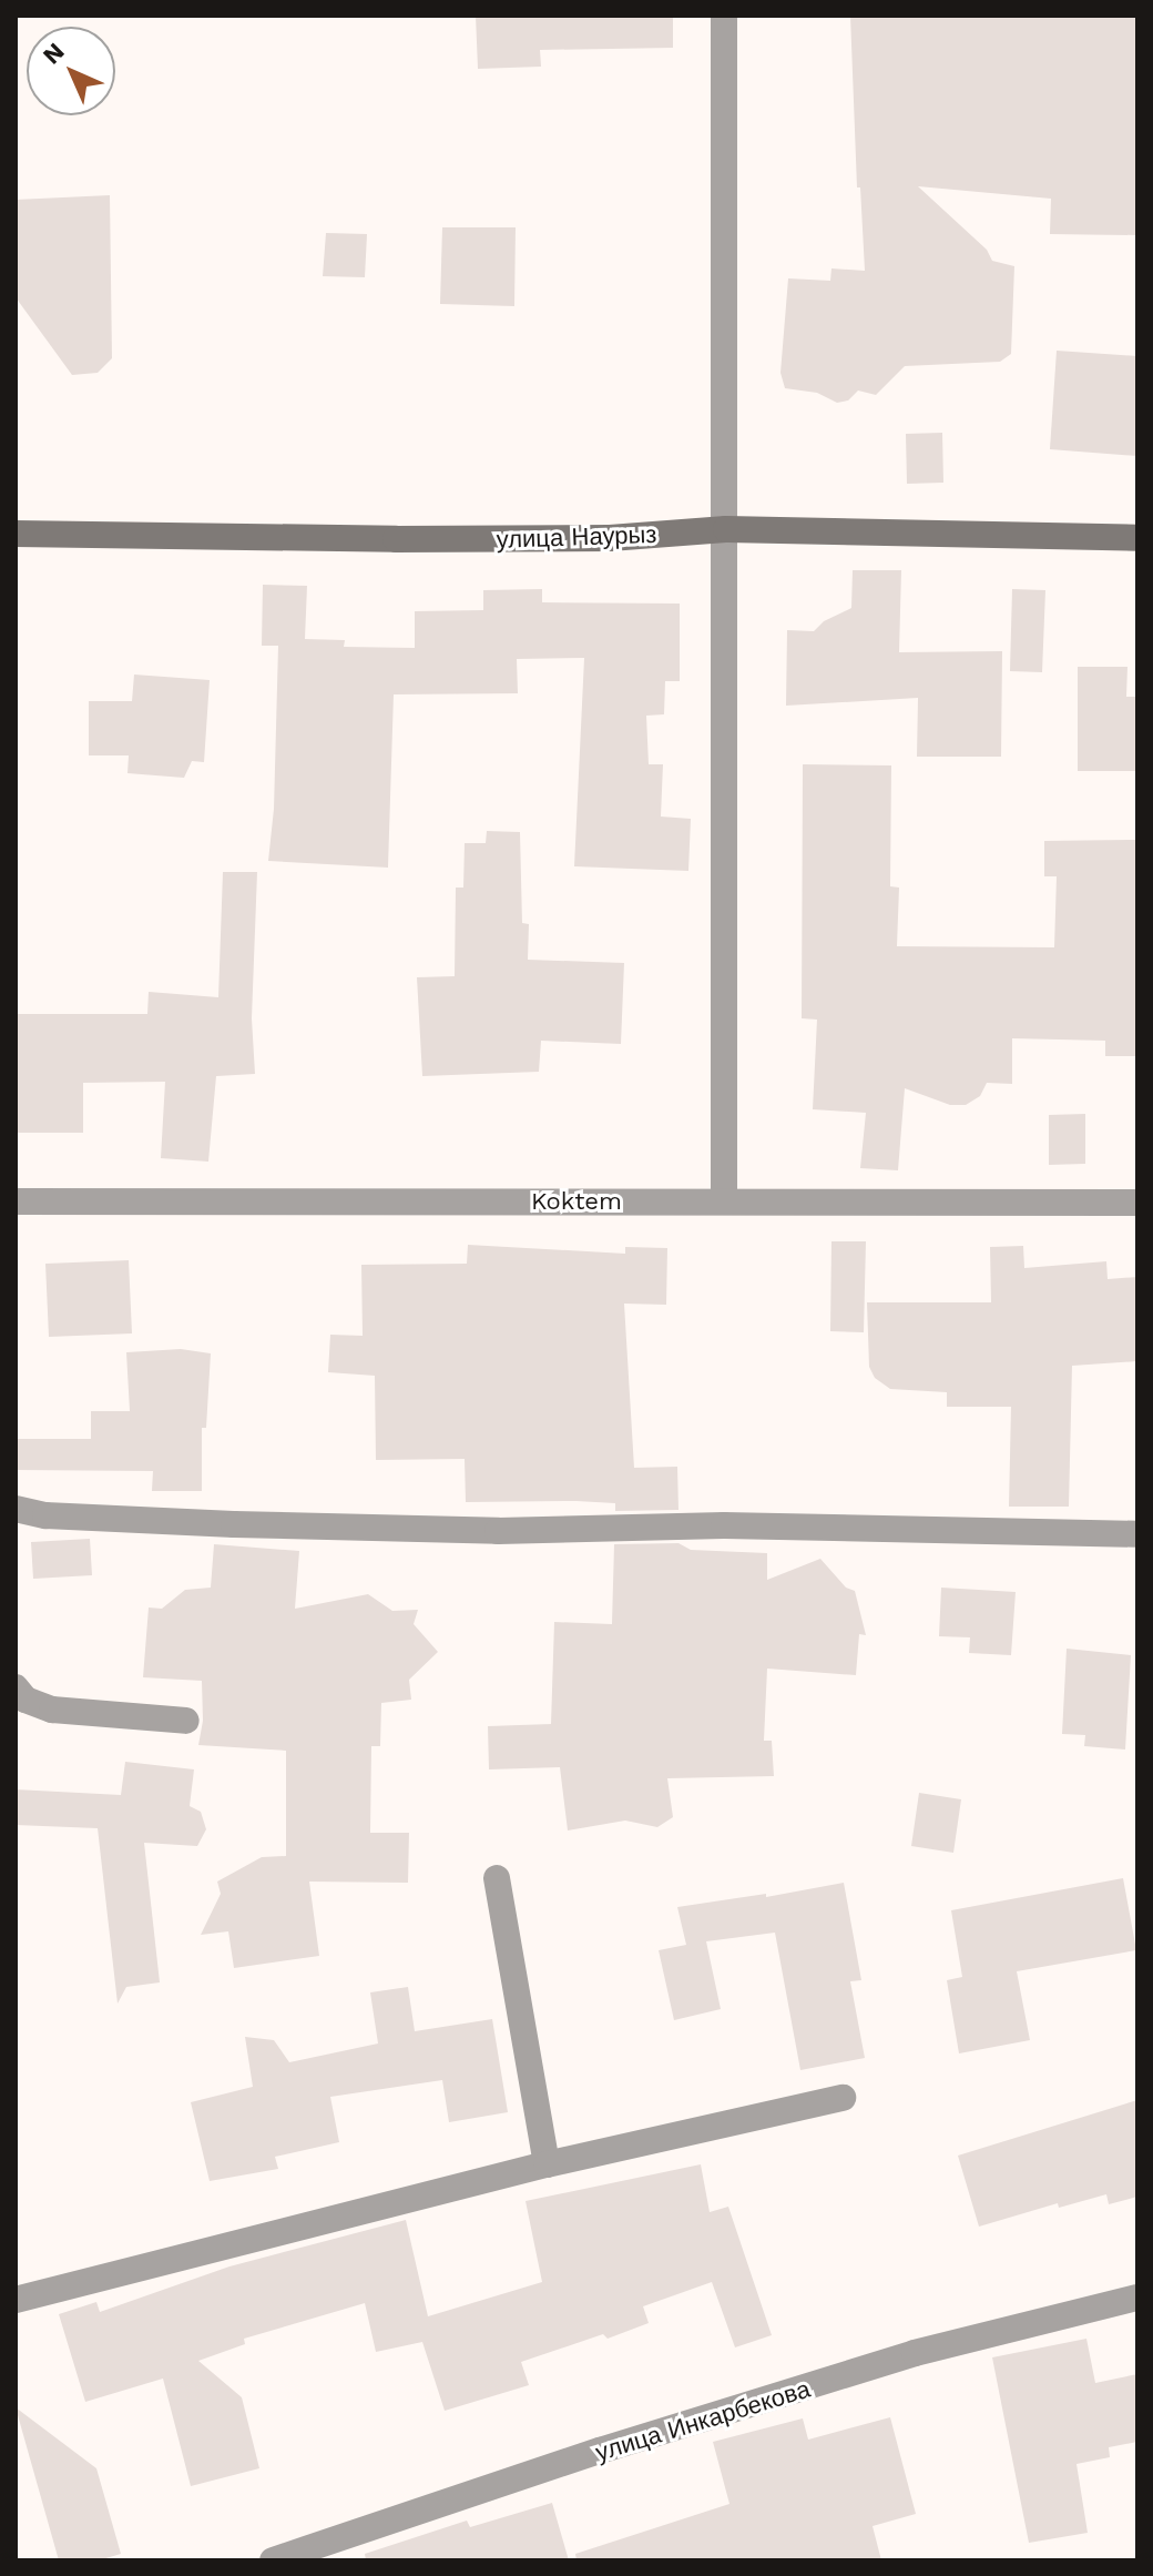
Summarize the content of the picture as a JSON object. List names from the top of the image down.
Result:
{
  "streets": {
    "street": ["улица Наурыз", "Koktem", "улица Инкарбекова"]
  },
  "north": "top left"
}
